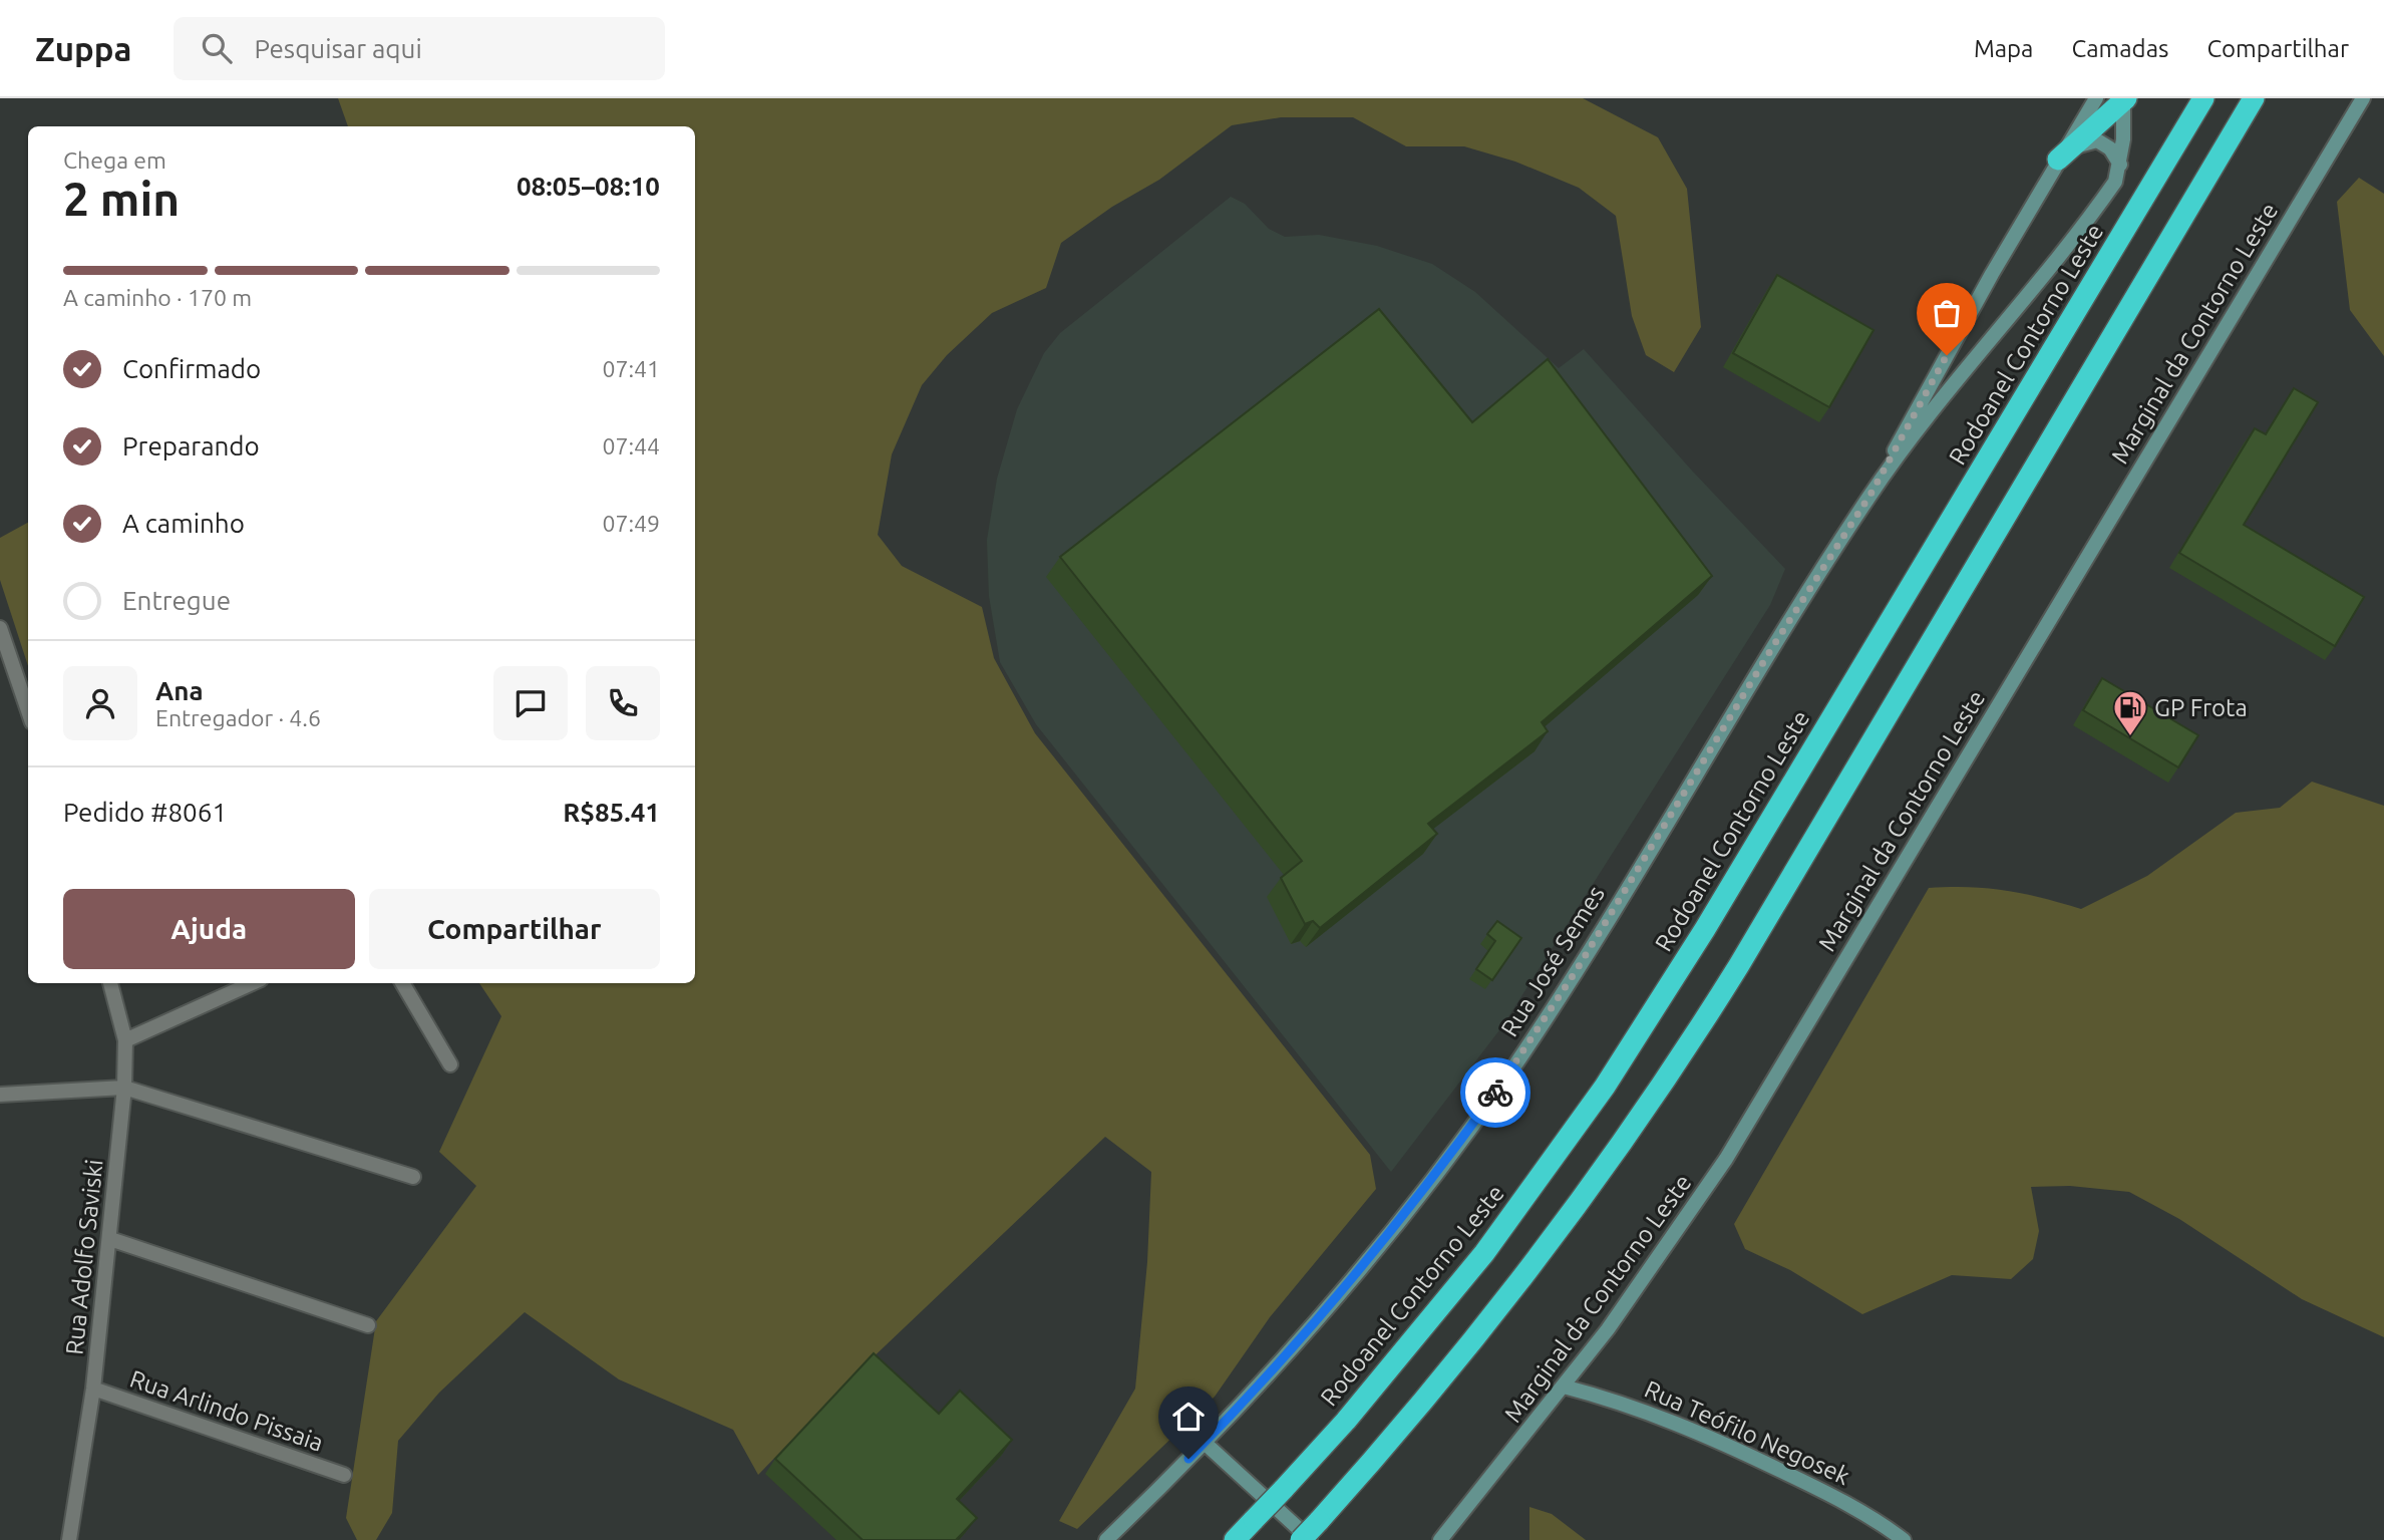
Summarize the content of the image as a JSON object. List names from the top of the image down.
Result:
{
  "streets": {
    "highway": ["Rodoanel Contorno Leste"],
    "main road": ["Marginal da Contorno Leste", "Rua José Semes", "Rua Teófilo Negosek"],
    "street": ["Rua Adolfo Saviski", "Rua Arlindo Pissaia"]
  },
  "crossings": [
    ["Marginal da Contorno Leste", "Rua Teófilo Negosek"],
    ["Rua Adolfo Saviski", "Rua Arlindo Pissaia"]
  ],
  "places": {
    "fuel station": ["GP Frota"]
  },
  "page": {
    "header": "Zuppa",
    "search": "Pesquisar aqui",
    "nav": ["Mapa", "Camadas", "Compartilhar"],
    "heading": ["2 min", "Chega em", "08:05–08:10"],
    "panel": [
      "Ana",
      "Entregador · 4.6",
      "Pedido #8061",
      "R$85.41"
    ],
    "bar": "A caminho · 170 m",
    "list": [
      ["Confirmado", "07:41"],
      ["Preparando", "07:44"],
      ["A caminho", "07:49"],
      "Entregue"
    ],
    "buttons": ["Ajuda", "Compartilhar"]
  }
}
